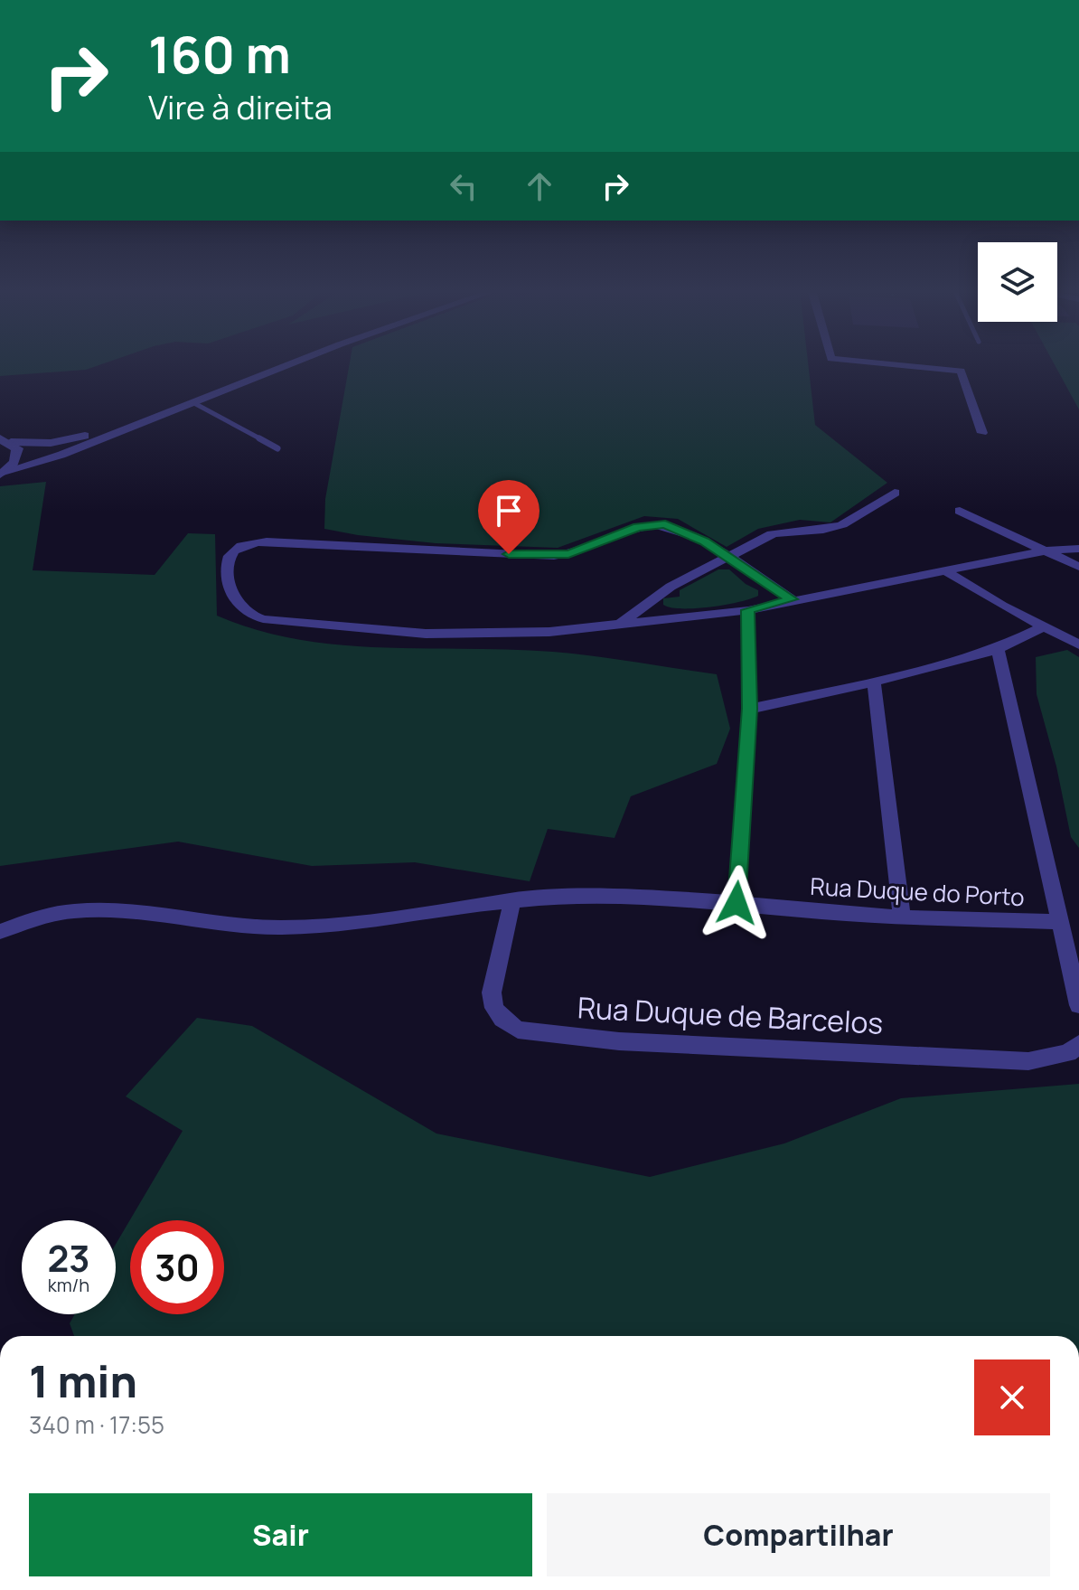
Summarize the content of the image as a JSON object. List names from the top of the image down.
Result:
{
  "streets": {
    "street": ["Rua Duque do Porto", "Rua Duque de Barcelos"]
  },
  "crossings": [
    ["Rua Duque do Porto", "Rua Duque de Barcelos"]
  ],
  "page": {
    "turn": ["160 m", "Vire à direita"],
    "speed": "23 km/h",
    "limit": "30",
    "heading": ["1 min", "340 m · 17:55"],
    "buttons": ["Sair", "Compartilhar"]
  }
}
